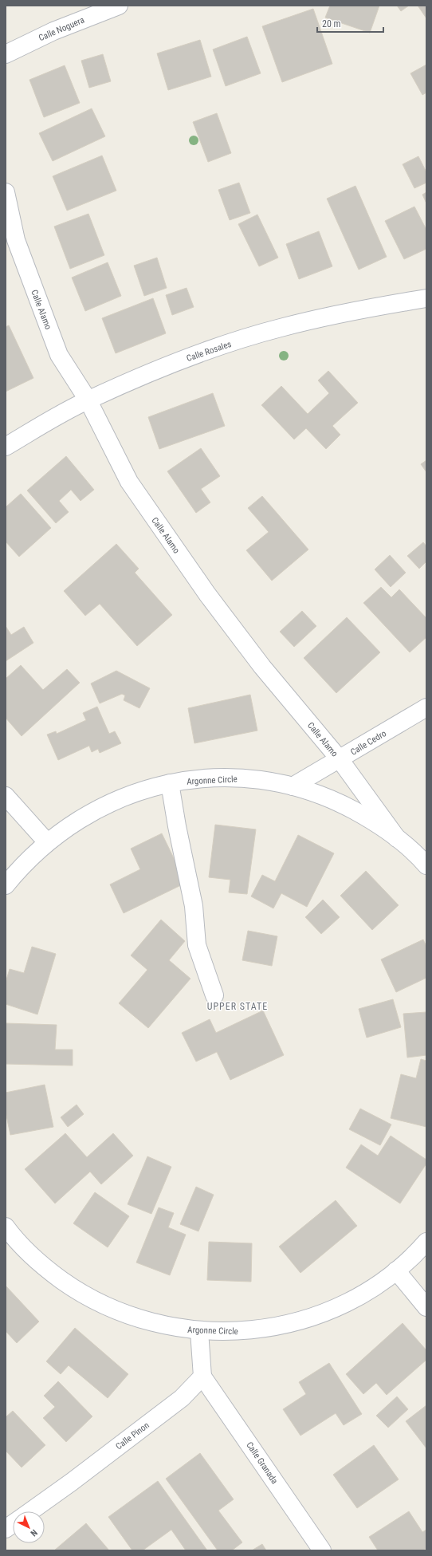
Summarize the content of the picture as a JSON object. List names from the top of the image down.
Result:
{
  "streets": {
    "street": [
      "Calle Noguera",
      "Calle Alamo",
      "Calle Rosales",
      "Calle Cedro",
      "Argonne Circle",
      "Calle Pinon",
      "Calle Granada"
    ]
  },
  "crossings": [
    ["Calle Alamo", "Calle Rosales"],
    ["Calle Alamo", "Calle Cedro"],
    ["Calle Alamo", "Argonne Circle"],
    ["Calle Cedro", "Argonne Circle"],
    ["Calle Pinon", "Calle Granada"]
  ],
  "districts": ["UPPER STATE"],
  "scale_bar": "20 m",
  "north": "bottom right"
}
